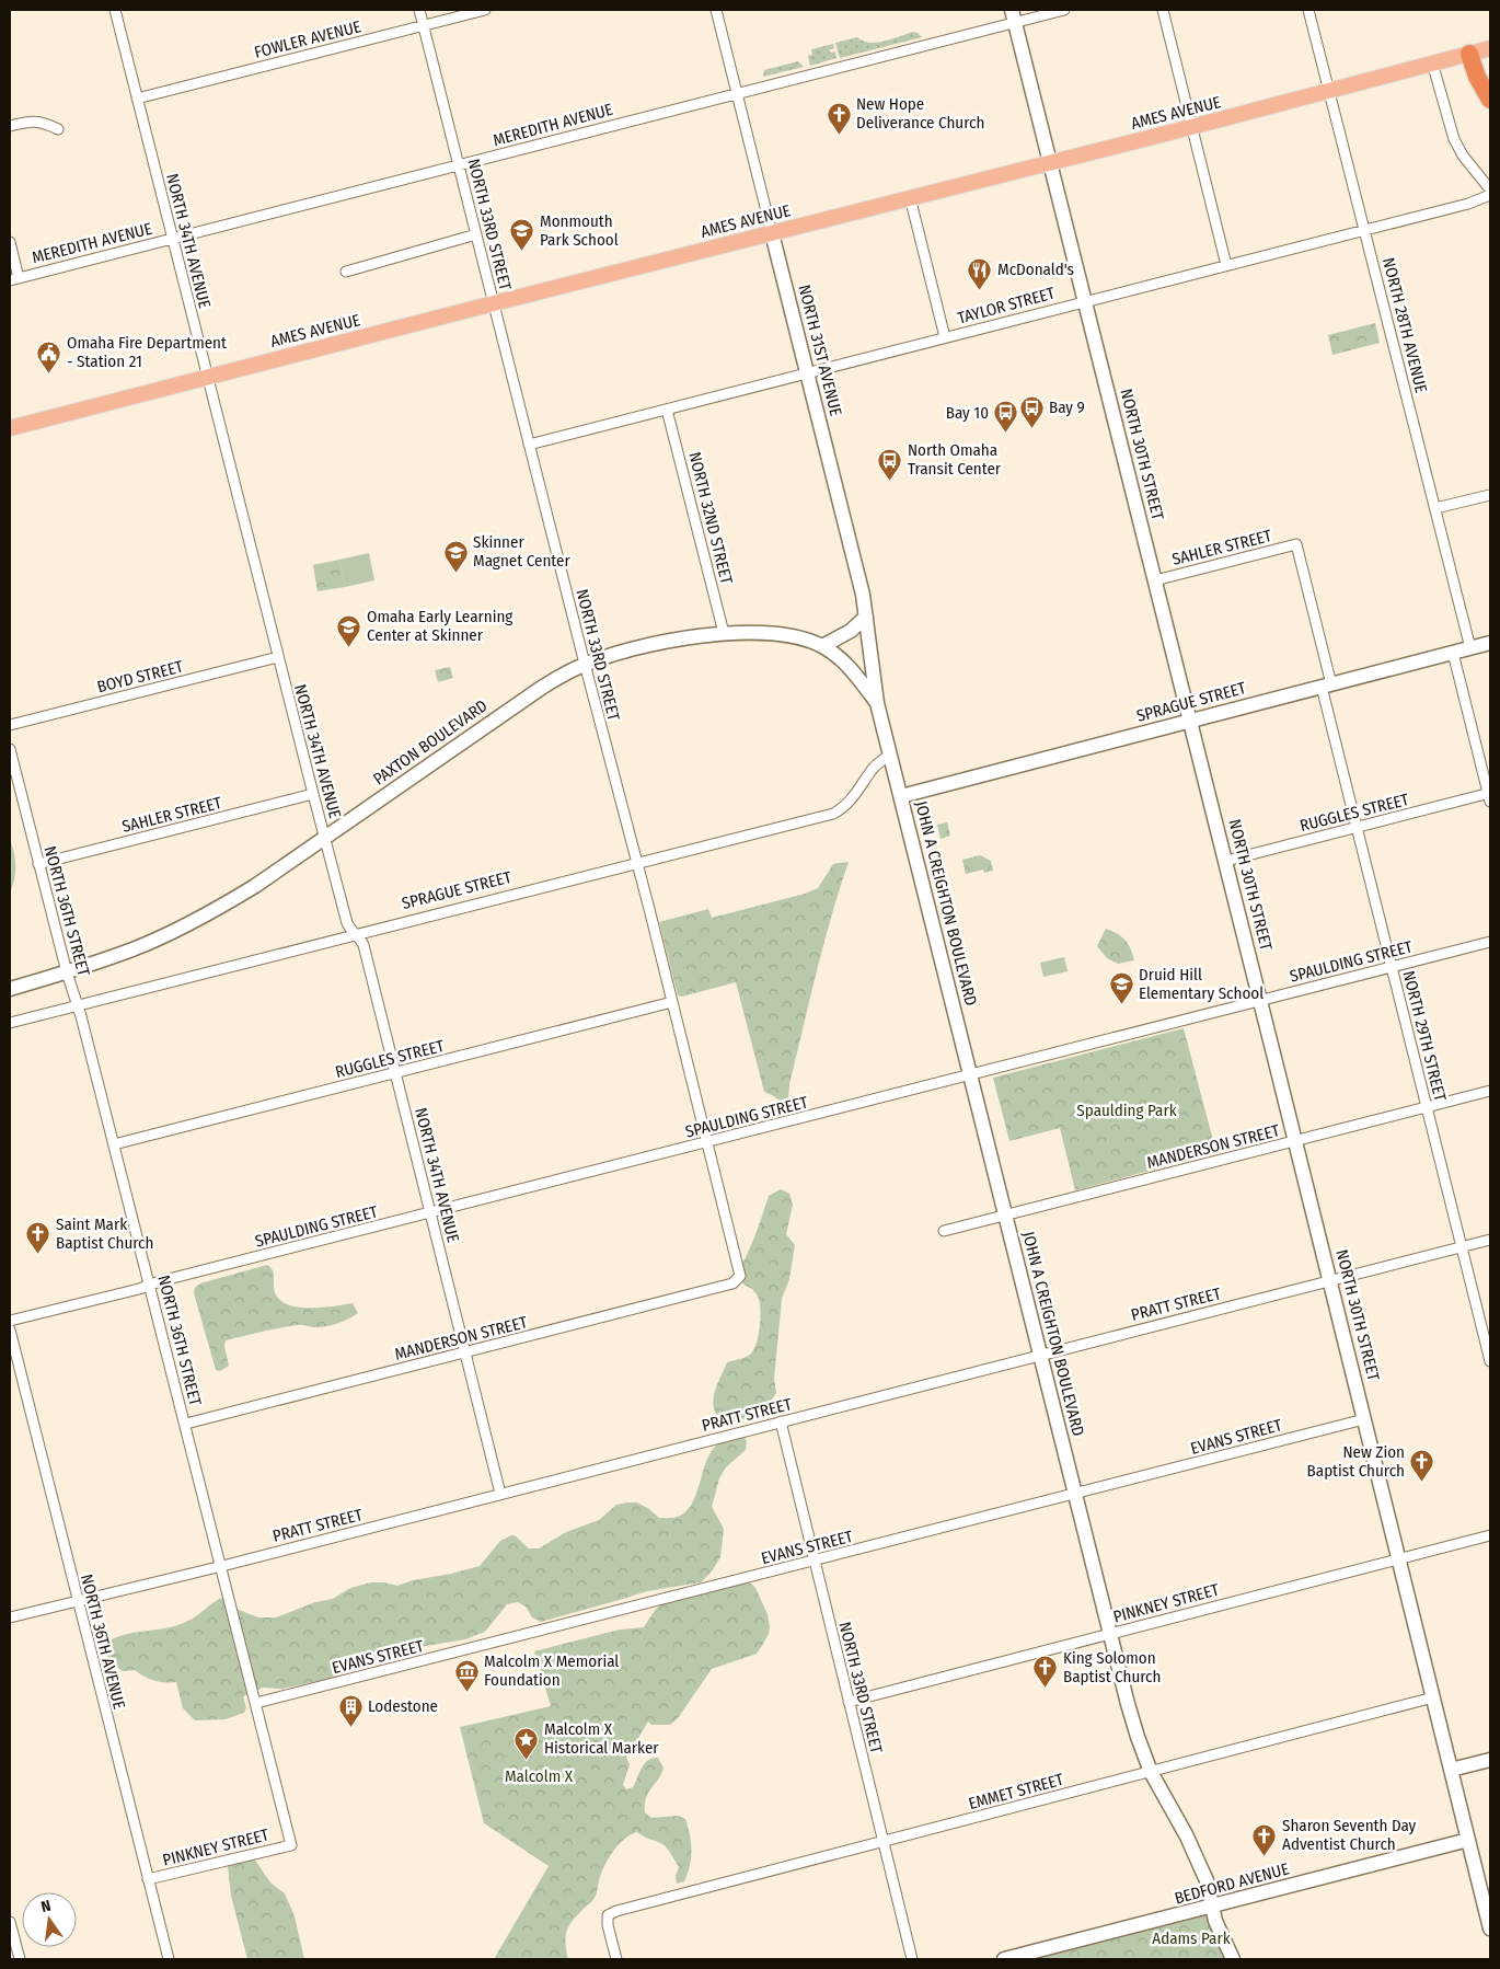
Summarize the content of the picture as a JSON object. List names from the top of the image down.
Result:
{
  "streets": {
    "main road": ["AMES AVENUE"],
    "street": [
      "FOWLER AVENUE",
      "MEREDITH AVENUE",
      "NORTH 33RD STREET",
      "NORTH 34TH AVENUE",
      "TAYLOR STREET",
      "NORTH 28TH AVENUE",
      "NORTH 31ST AVENUE",
      "NORTH 30TH STREET",
      "NORTH 32ND STREET",
      "SAHLER STREET",
      "BOYD STREET",
      "SPRAGUE STREET",
      "PAXTON BOULEVARD",
      "RUGGLES STREET",
      "JOHN A CREIGHTON BOULEVARD",
      "NORTH 36TH STREET",
      "SPAULDING STREET",
      "NORTH 29TH STREET",
      "MANDERSON STREET",
      "PRATT STREET",
      "EVANS STREET",
      "PINKNEY STREET",
      "NORTH 36TH AVENUE",
      "EMMET STREET",
      "BEDFORD AVENUE"
    ]
  },
  "crossings": [
    ["FOWLER AVENUE", "NORTH 33RD STREET"],
    ["FOWLER AVENUE", "NORTH 34TH AVENUE"],
    ["AMES AVENUE", "NORTH 33RD STREET"],
    ["AMES AVENUE", "NORTH 34TH AVENUE"],
    ["AMES AVENUE", "NORTH 28TH AVENUE"],
    ["AMES AVENUE", "NORTH 31ST AVENUE"],
    ["AMES AVENUE", "NORTH 30TH STREET"],
    ["MEREDITH AVENUE", "NORTH 33RD STREET"],
    ["MEREDITH AVENUE", "NORTH 34TH AVENUE"],
    ["MEREDITH AVENUE", "NORTH 31ST AVENUE"],
    ["MEREDITH AVENUE", "NORTH 30TH STREET"],
    ["NORTH 33RD STREET", "TAYLOR STREET"],
    ["NORTH 33RD STREET", "SPRAGUE STREET"],
    ["NORTH 33RD STREET", "PAXTON BOULEVARD"],
    ["NORTH 33RD STREET", "RUGGLES STREET"],
    ["NORTH 33RD STREET", "SPAULDING STREET"],
    ["NORTH 33RD STREET", "MANDERSON STREET"],
    ["NORTH 33RD STREET", "PRATT STREET"],
    ["NORTH 33RD STREET", "EVANS STREET"],
    ["NORTH 33RD STREET", "PINKNEY STREET"],
    ["NORTH 33RD STREET", "EMMET STREET"],
    ["NORTH 34TH AVENUE", "SAHLER STREET"],
    ["NORTH 34TH AVENUE", "BOYD STREET"],
    ["NORTH 34TH AVENUE", "SPRAGUE STREET"],
    ["NORTH 34TH AVENUE", "PAXTON BOULEVARD"],
    ["NORTH 34TH AVENUE", "RUGGLES STREET"],
    ["NORTH 34TH AVENUE", "SPAULDING STREET"],
    ["NORTH 34TH AVENUE", "MANDERSON STREET"],
    ["NORTH 34TH AVENUE", "PRATT STREET"],
    ["TAYLOR STREET", "NORTH 28TH AVENUE"],
    ["TAYLOR STREET", "NORTH 31ST AVENUE"],
    ["TAYLOR STREET", "NORTH 30TH STREET"],
    ["TAYLOR STREET", "NORTH 32ND STREET"],
    ["NORTH 28TH AVENUE", "SPRAGUE STREET"],
    ["NORTH 31ST AVENUE", "PAXTON BOULEVARD"],
    ["NORTH 31ST AVENUE", "JOHN A CREIGHTON BOULEVARD"],
    ["NORTH 30TH STREET", "SAHLER STREET"],
    ["NORTH 30TH STREET", "SPRAGUE STREET"],
    ["NORTH 30TH STREET", "RUGGLES STREET"],
    ["NORTH 30TH STREET", "SPAULDING STREET"],
    ["NORTH 30TH STREET", "MANDERSON STREET"],
    ["NORTH 30TH STREET", "PRATT STREET"],
    ["NORTH 30TH STREET", "EVANS STREET"],
    ["NORTH 30TH STREET", "PINKNEY STREET"],
    ["NORTH 30TH STREET", "EMMET STREET"],
    ["NORTH 30TH STREET", "BEDFORD AVENUE"],
    ["NORTH 32ND STREET", "PAXTON BOULEVARD"],
    ["SAHLER STREET", "NORTH 36TH STREET"],
    ["SAHLER STREET", "NORTH 29TH STREET"],
    ["SPRAGUE STREET", "JOHN A CREIGHTON BOULEVARD"],
    ["SPRAGUE STREET", "NORTH 36TH STREET"],
    ["SPRAGUE STREET", "NORTH 29TH STREET"],
    ["PAXTON BOULEVARD", "JOHN A CREIGHTON BOULEVARD"],
    ["PAXTON BOULEVARD", "NORTH 36TH STREET"],
    ["RUGGLES STREET", "NORTH 36TH STREET"],
    ["RUGGLES STREET", "NORTH 29TH STREET"],
    ["JOHN A CREIGHTON BOULEVARD", "SPAULDING STREET"],
    ["JOHN A CREIGHTON BOULEVARD", "MANDERSON STREET"],
    ["JOHN A CREIGHTON BOULEVARD", "PRATT STREET"],
    ["JOHN A CREIGHTON BOULEVARD", "EVANS STREET"],
    ["JOHN A CREIGHTON BOULEVARD", "PINKNEY STREET"],
    ["JOHN A CREIGHTON BOULEVARD", "EMMET STREET"],
    ["JOHN A CREIGHTON BOULEVARD", "BEDFORD AVENUE"],
    ["NORTH 36TH STREET", "SPAULDING STREET"],
    ["NORTH 36TH STREET", "MANDERSON STREET"],
    ["NORTH 36TH STREET", "PRATT STREET"],
    ["NORTH 36TH STREET", "EVANS STREET"],
    ["NORTH 36TH STREET", "PINKNEY STREET"],
    ["SPAULDING STREET", "NORTH 29TH STREET"],
    ["NORTH 29TH STREET", "MANDERSON STREET"],
    ["NORTH 29TH STREET", "PRATT STREET"],
    ["PRATT STREET", "NORTH 36TH AVENUE"],
    ["PINKNEY STREET", "NORTH 36TH AVENUE"]
  ],
  "parks": ["Spaulding Park", "Malcolm X", "Adams Park"],
  "places": {
    "church": [
      "New Hope Deliverance Church",
      "Saint Mark Baptist Church",
      "New Zion Baptist Church",
      "King Solomon Baptist Church",
      "Sharon Seventh Day Adventist Church"
    ],
    "school or university": [
      "Monmouth Park School",
      "Skinner Magnet Center",
      "Omaha Early Learning Center at Skinner",
      "Druid Hill Elementary School"
    ],
    "restaurant": ["McDonald's"],
    "public building": ["Omaha Fire Department - Station 21"],
    "bus stop": ["Bay 9", "Bay 10", "North Omaha Transit Center"],
    "museum": ["Malcolm X Memorial Foundation"],
    "building": ["Lodestone"],
    "place": ["Malcolm X Historical Marker"]
  },
  "north": "top"
}
